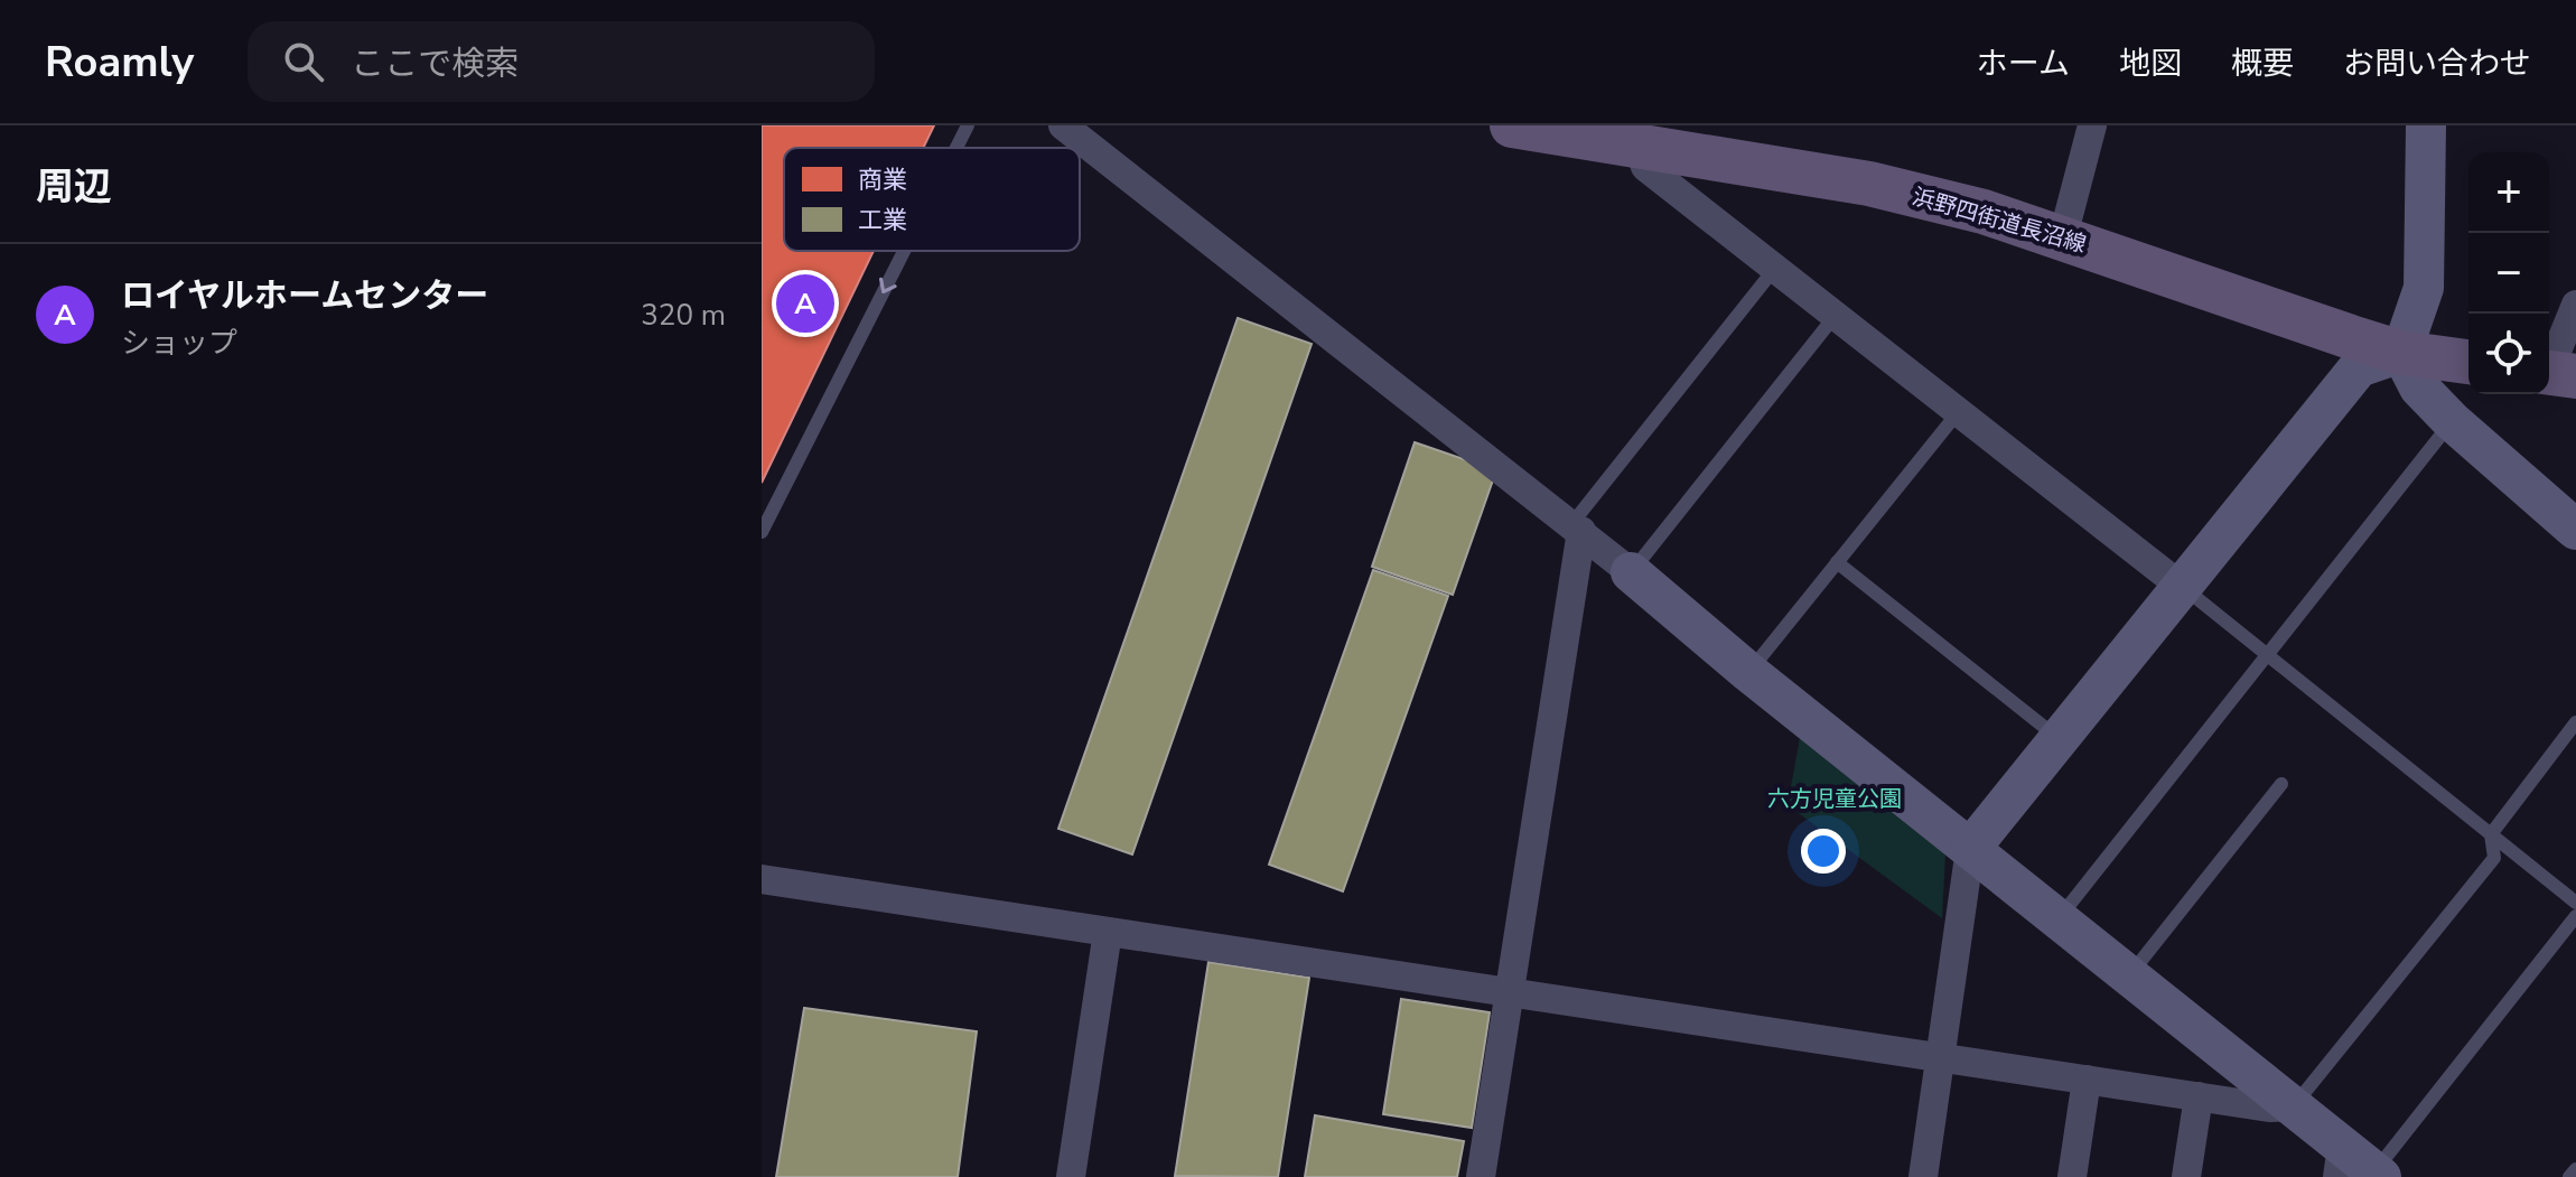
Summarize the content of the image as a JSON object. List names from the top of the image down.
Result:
{
  "streets": {
    "main road": ["浜野四街道長沼線"]
  },
  "parks": ["六方児童公園"],
  "legend": ["商業", "工業"],
  "page": {
    "header": "Roamly",
    "search": "ここで検索",
    "nav": [
      "ホーム",
      "地図",
      "概要",
      "お問い合わせ"
    ],
    "heading": "周辺",
    "map_buttons": ["+", "−"],
    "list": [
      {
        "mark": "A",
        "name": "ロイヤルホームセンター",
        "note": "ショップ",
        "value": "320 m"
      }
    ],
    "pins": "A"
  }
}
